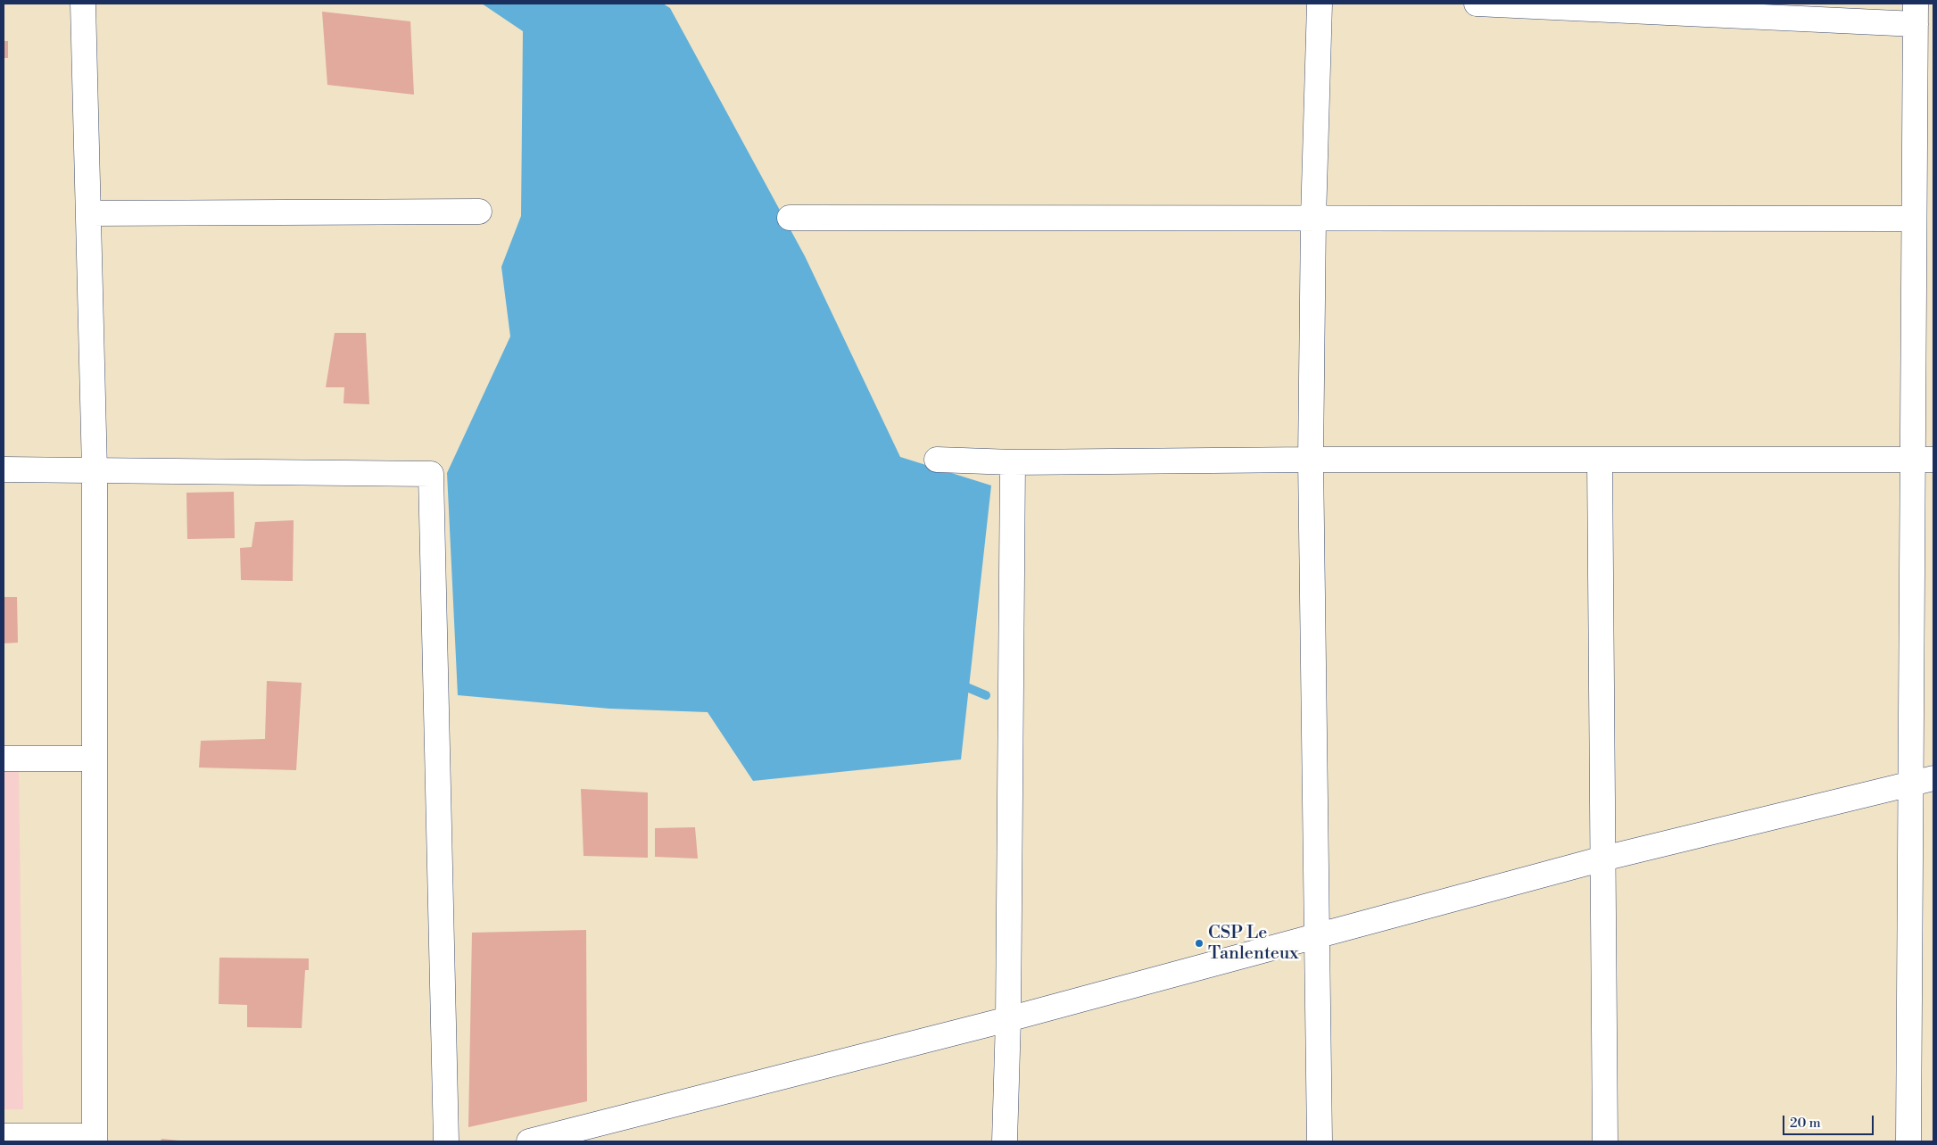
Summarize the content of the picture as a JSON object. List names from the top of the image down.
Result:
{
  "places": ["CSP Le Tanlenteux"],
  "scale_bar": "20 m"
}
